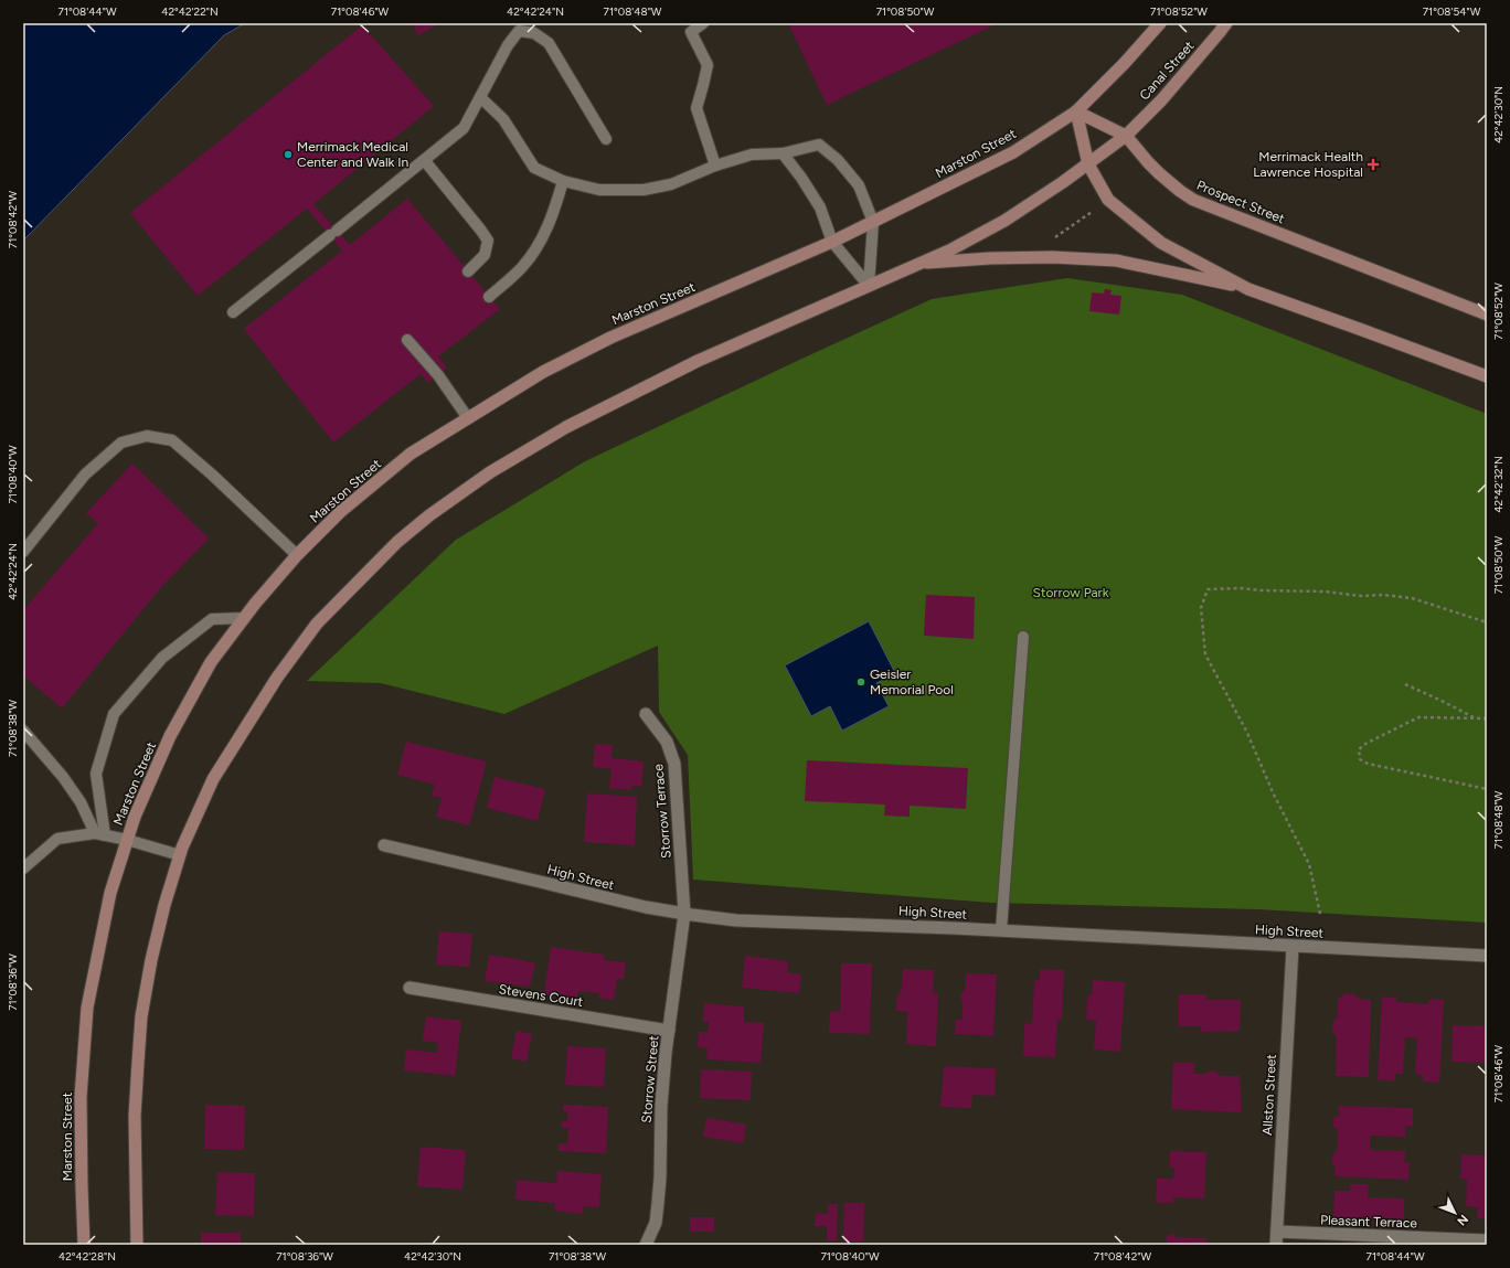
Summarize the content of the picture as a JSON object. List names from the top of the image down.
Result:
{
  "streets": {
    "main road": ["Canal Street", "Marston Street", "Prospect Street"],
    "street": [
      "Storrow Terrace",
      "High Street",
      "Stevens Court",
      "Storrow Street",
      "Allston Street",
      "Pleasant Terrace"
    ]
  },
  "crossings": [
    ["Canal Street", "Prospect Street"],
    ["Marston Street", "Prospect Street"],
    ["Storrow Terrace", "High Street"],
    ["Storrow Terrace", "Storrow Street"],
    ["High Street", "Storrow Street"],
    ["High Street", "Allston Street"],
    ["Stevens Court", "Storrow Street"],
    ["Allston Street", "Pleasant Terrace"]
  ],
  "parks": ["Storrow Park"],
  "places": {
    "other": ["Merrimack Medical Center and Walk In", "Geisler Memorial Pool"],
    "health": ["Merrimack Health Lawrence Hospital"]
  },
  "north": "bottom right",
  "coordinates": [
    "71°08'44\"W",
    "42°42'22\"N",
    "71°08'46\"W",
    "42°42'24\"N",
    "71°08'48\"W",
    "71°08'50\"W",
    "71°08'52\"W",
    "71°08'54\"W",
    "42°42'30\"N",
    "71°08'42\"W",
    "71°08'40\"W",
    "42°42'32\"N",
    "71°08'38\"W",
    "71°08'36\"W",
    "42°42'28\"N"
  ]
}
